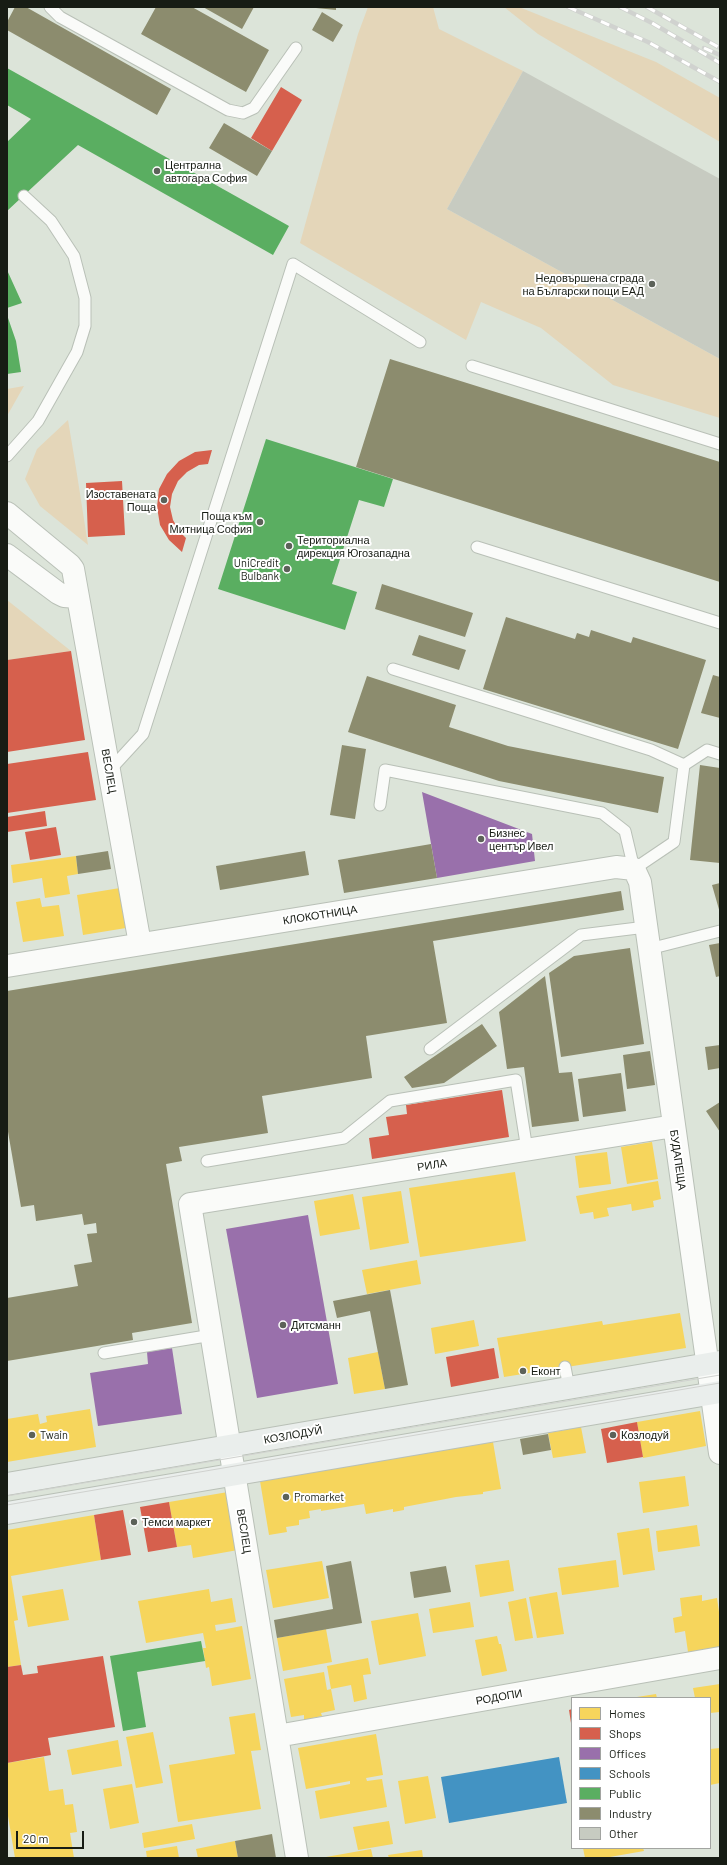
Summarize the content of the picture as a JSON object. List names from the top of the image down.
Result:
{
  "streets": {
    "main road": ["КОЗЛОДУЙ"],
    "street": [
      "ВЕСЛЕЦ",
      "КЛОКОТНИЦА",
      "БУДАПЕЩА",
      "РИЛА",
      "РОДОПИ"
    ]
  },
  "crossings": [
    ["ВЕСЛЕЦ", "КЛОКОТНИЦА"],
    ["ВЕСЛЕЦ", "РИЛА"],
    ["ВЕСЛЕЦ", "КОЗЛОДУЙ"],
    ["ВЕСЛЕЦ", "РОДОПИ"],
    ["КЛОКОТНИЦА", "БУДАПЕЩА"],
    ["БУДАПЕЩА", "РИЛА"],
    ["БУДАПЕЩА", "КОЗЛОДУЙ"]
  ],
  "places": [
    "Централна автогара София",
    "Недовършена сграда на Български пощи ЕАД",
    "Изоставената Поща",
    "Поща към Митница София",
    "Териториална дирекция Югозападна",
    "UniCredit Bulbank",
    "Бизнес център Ивел",
    "Дитсманн",
    "Еконт",
    "Twain",
    "Козлодуй",
    "Promarket",
    "Темси маркет"
  ],
  "legend": [
    "Homes",
    "Shops",
    "Offices",
    "Schools",
    "Public",
    "Industry",
    "Other"
  ],
  "scale_bar": "20 m"
}
